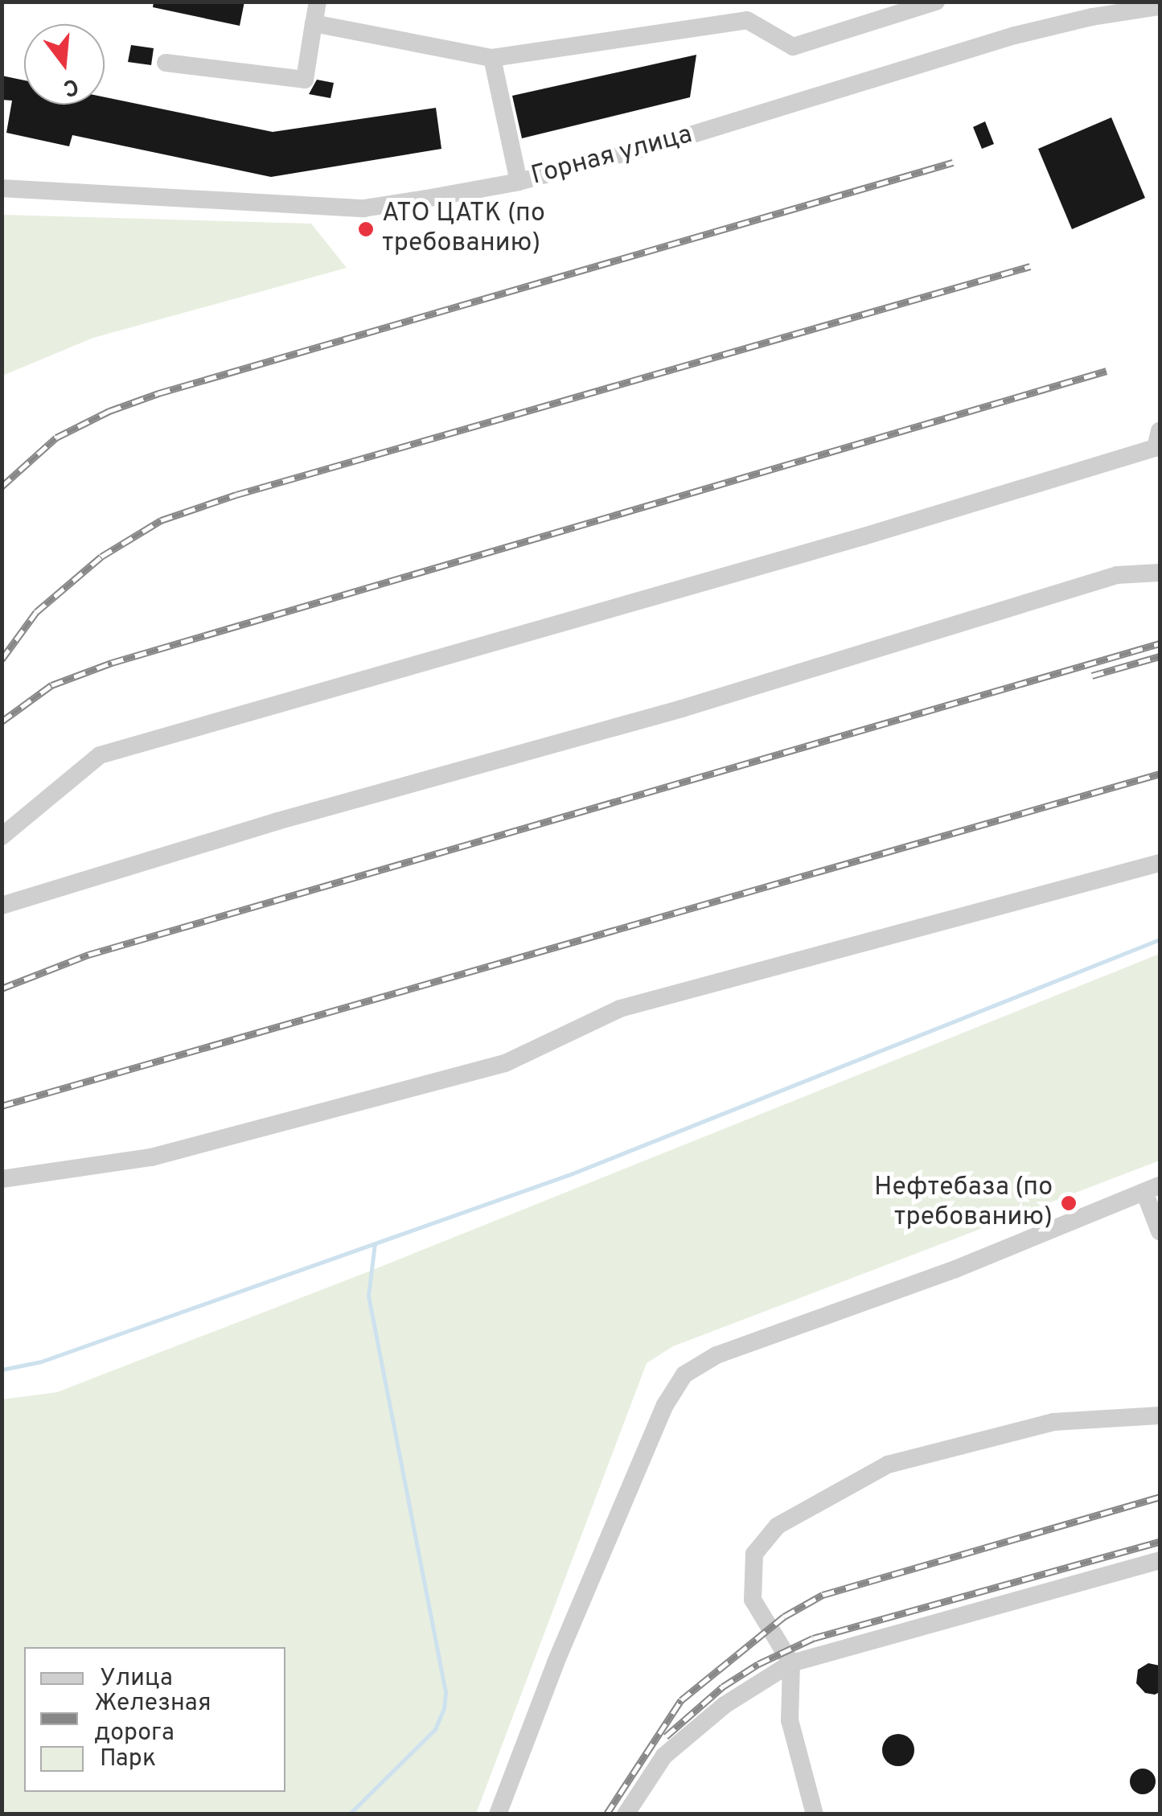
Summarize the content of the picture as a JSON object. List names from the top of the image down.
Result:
{
  "streets": {
    "street": ["Горная улица"]
  },
  "places": ["АТО ЦАТК (по требованию)", "Нефтебаза (по требованию)"],
  "legend": ["Улица", "Железная дорога", "Парк"],
  "north": "bottom"
}
